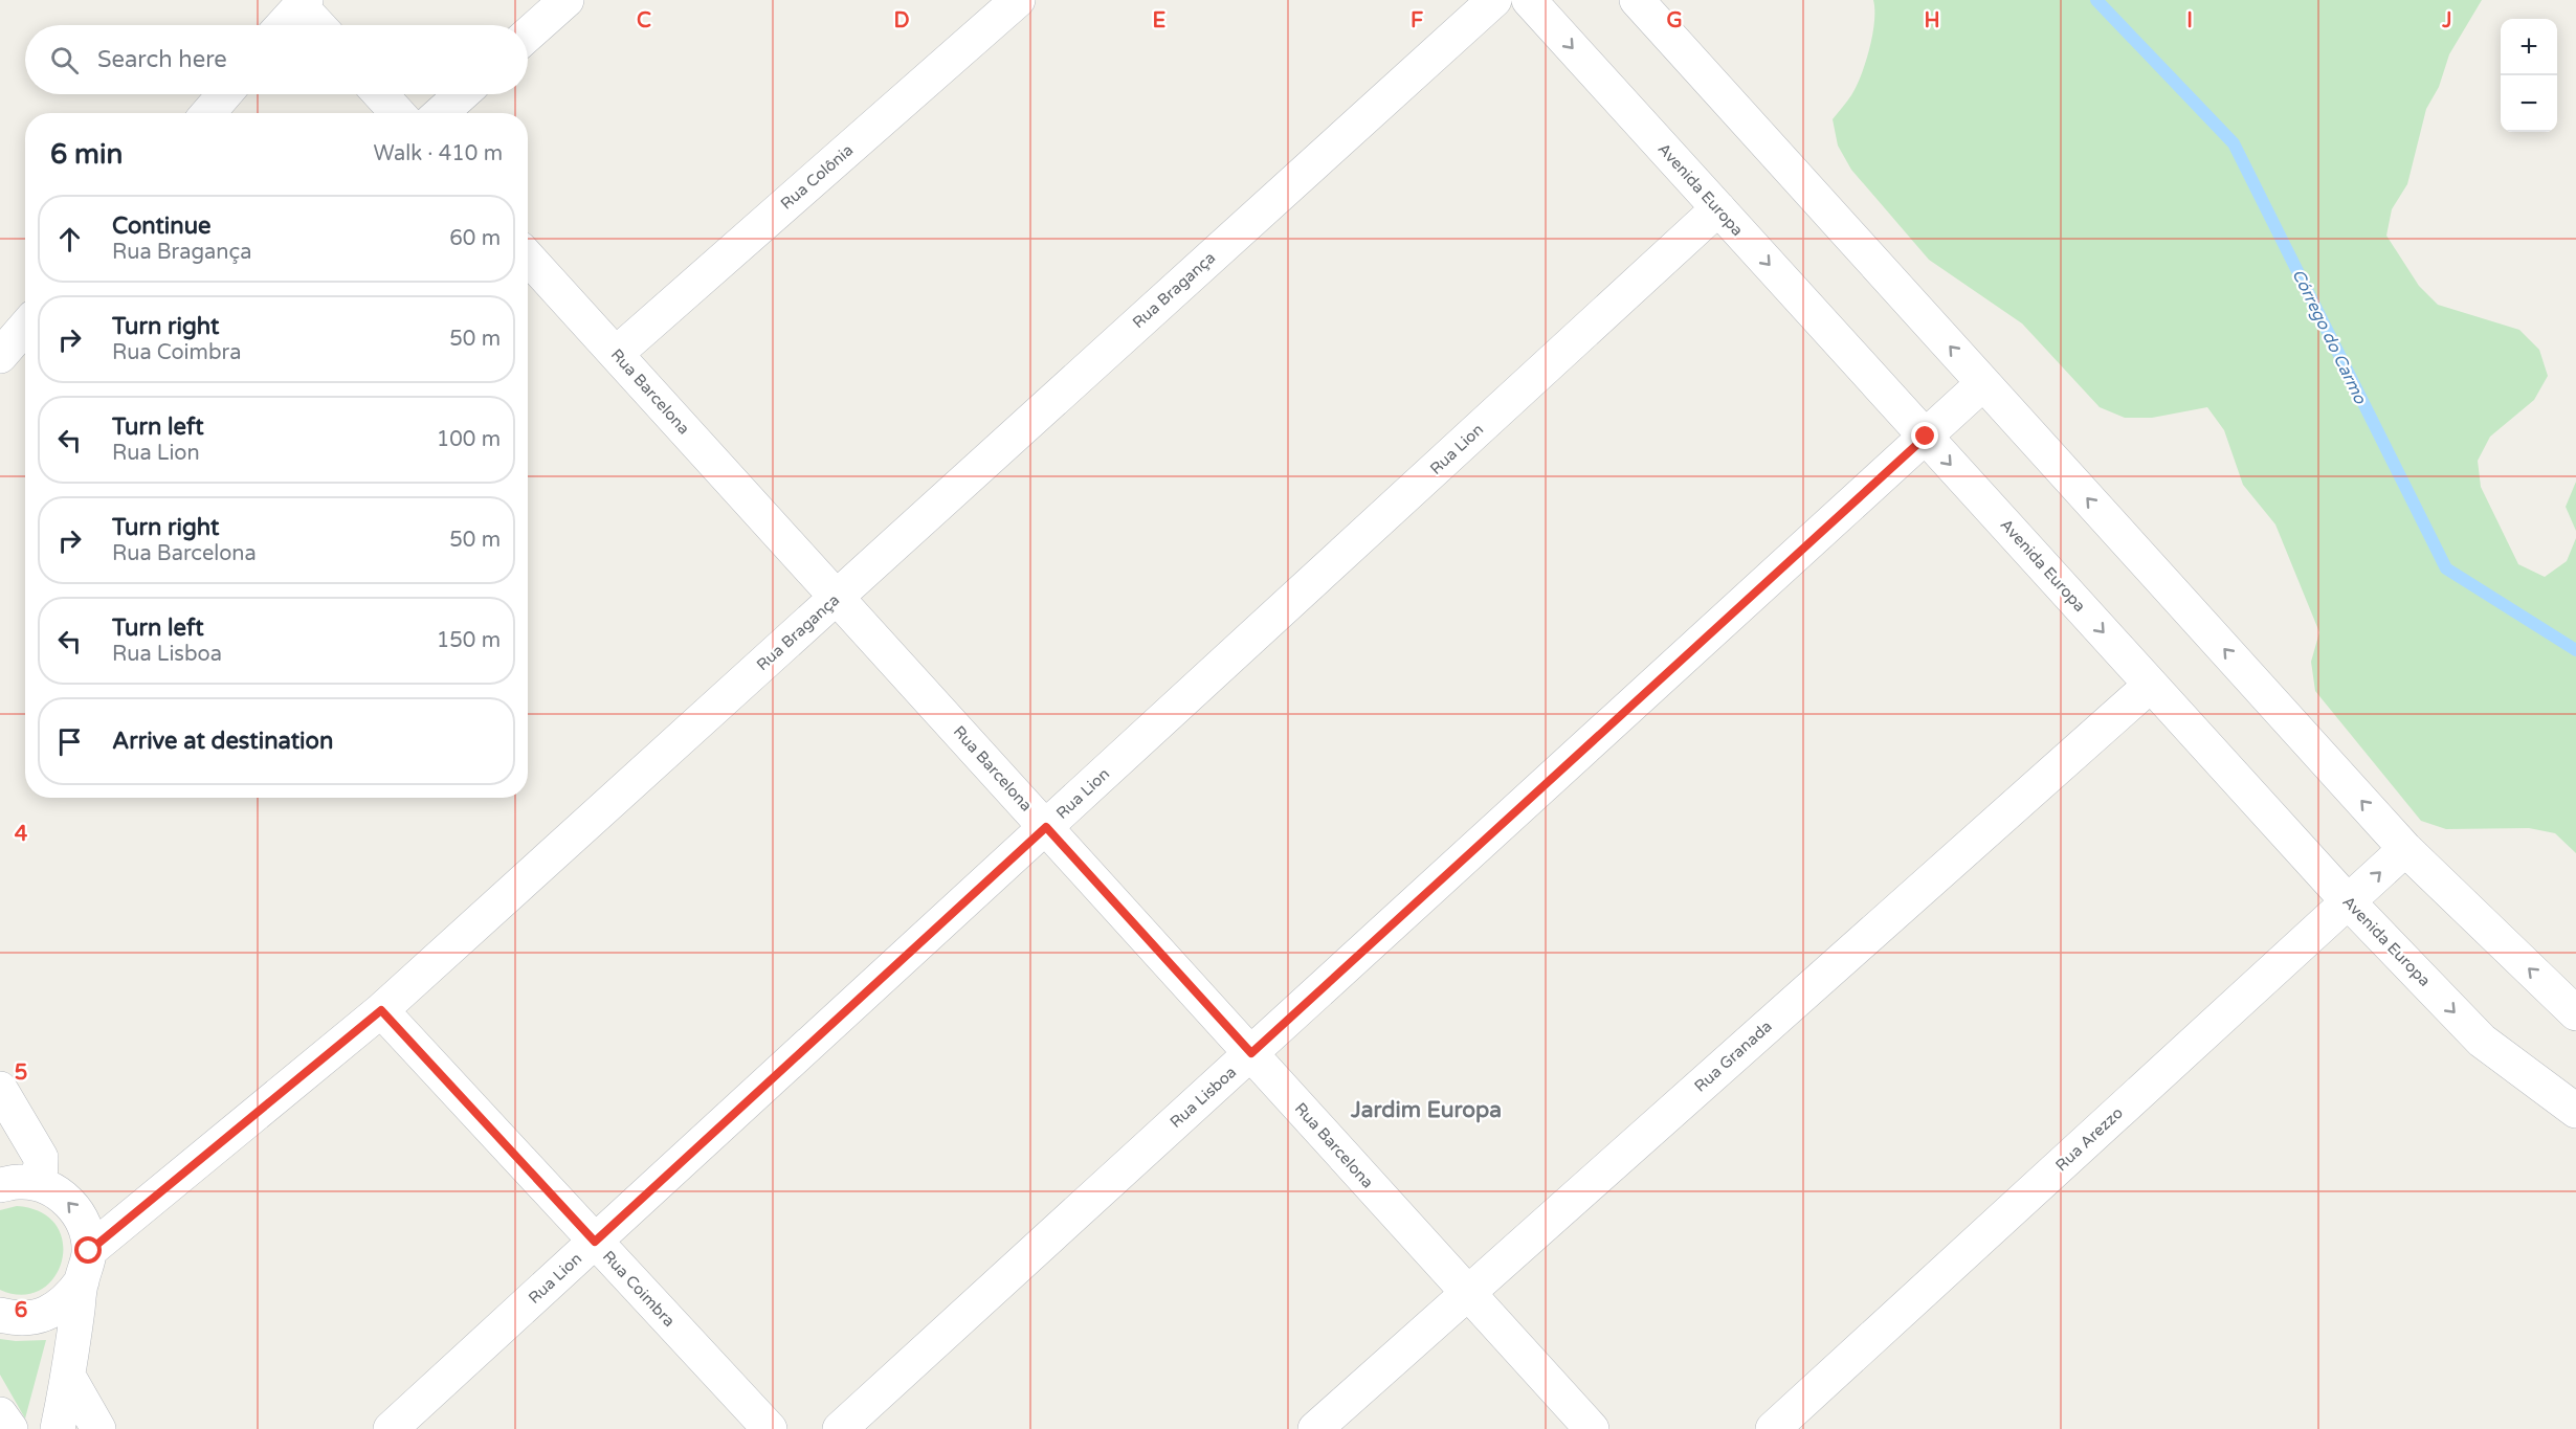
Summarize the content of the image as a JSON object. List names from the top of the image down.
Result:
{
  "streets": {
    "street": [
      "Rua Colônia",
      "Avenida Europa",
      "Rua Bragança",
      "Rua Barcelona",
      "Rua Lion",
      "Rua Granada",
      "Rua Lisboa",
      "Rua Arezzo",
      "Rua Coimbra"
    ]
  },
  "crossings": [
    ["Rua Colônia", "Rua Barcelona"],
    ["Avenida Europa", "Rua Lion"],
    ["Avenida Europa", "Rua Granada"],
    ["Avenida Europa", "Rua Lisboa"],
    ["Avenida Europa", "Rua Arezzo"],
    ["Rua Bragança", "Rua Barcelona"],
    ["Rua Bragança", "Rua Coimbra"],
    ["Rua Barcelona", "Rua Lion"],
    ["Rua Barcelona", "Rua Granada"],
    ["Rua Barcelona", "Rua Lisboa"],
    ["Rua Lion", "Rua Coimbra"]
  ],
  "districts": ["Jardim Europa"],
  "water": ["Córrego do Carmo"],
  "page": {
    "map_buttons": ["+", "−"],
    "search": "Search here",
    "heading": ["6 min", "Walk · 410 m"],
    "list": [
      ["Continue", "Rua Bragança", "60 m"],
      ["Turn right", "Rua Coimbra", "50 m"],
      ["Turn left", "Rua Lion", "100 m"],
      ["Turn right", "Rua Barcelona", "50 m"],
      ["Turn left", "Rua Lisboa", "150 m"],
      "Arrive at destination"
    ]
  },
  "grid": {
    "columns": [
      "C",
      "D",
      "E",
      "F",
      "G",
      "H",
      "I",
      "J"
    ],
    "rows": ["4", "5", "6"]
  }
}
